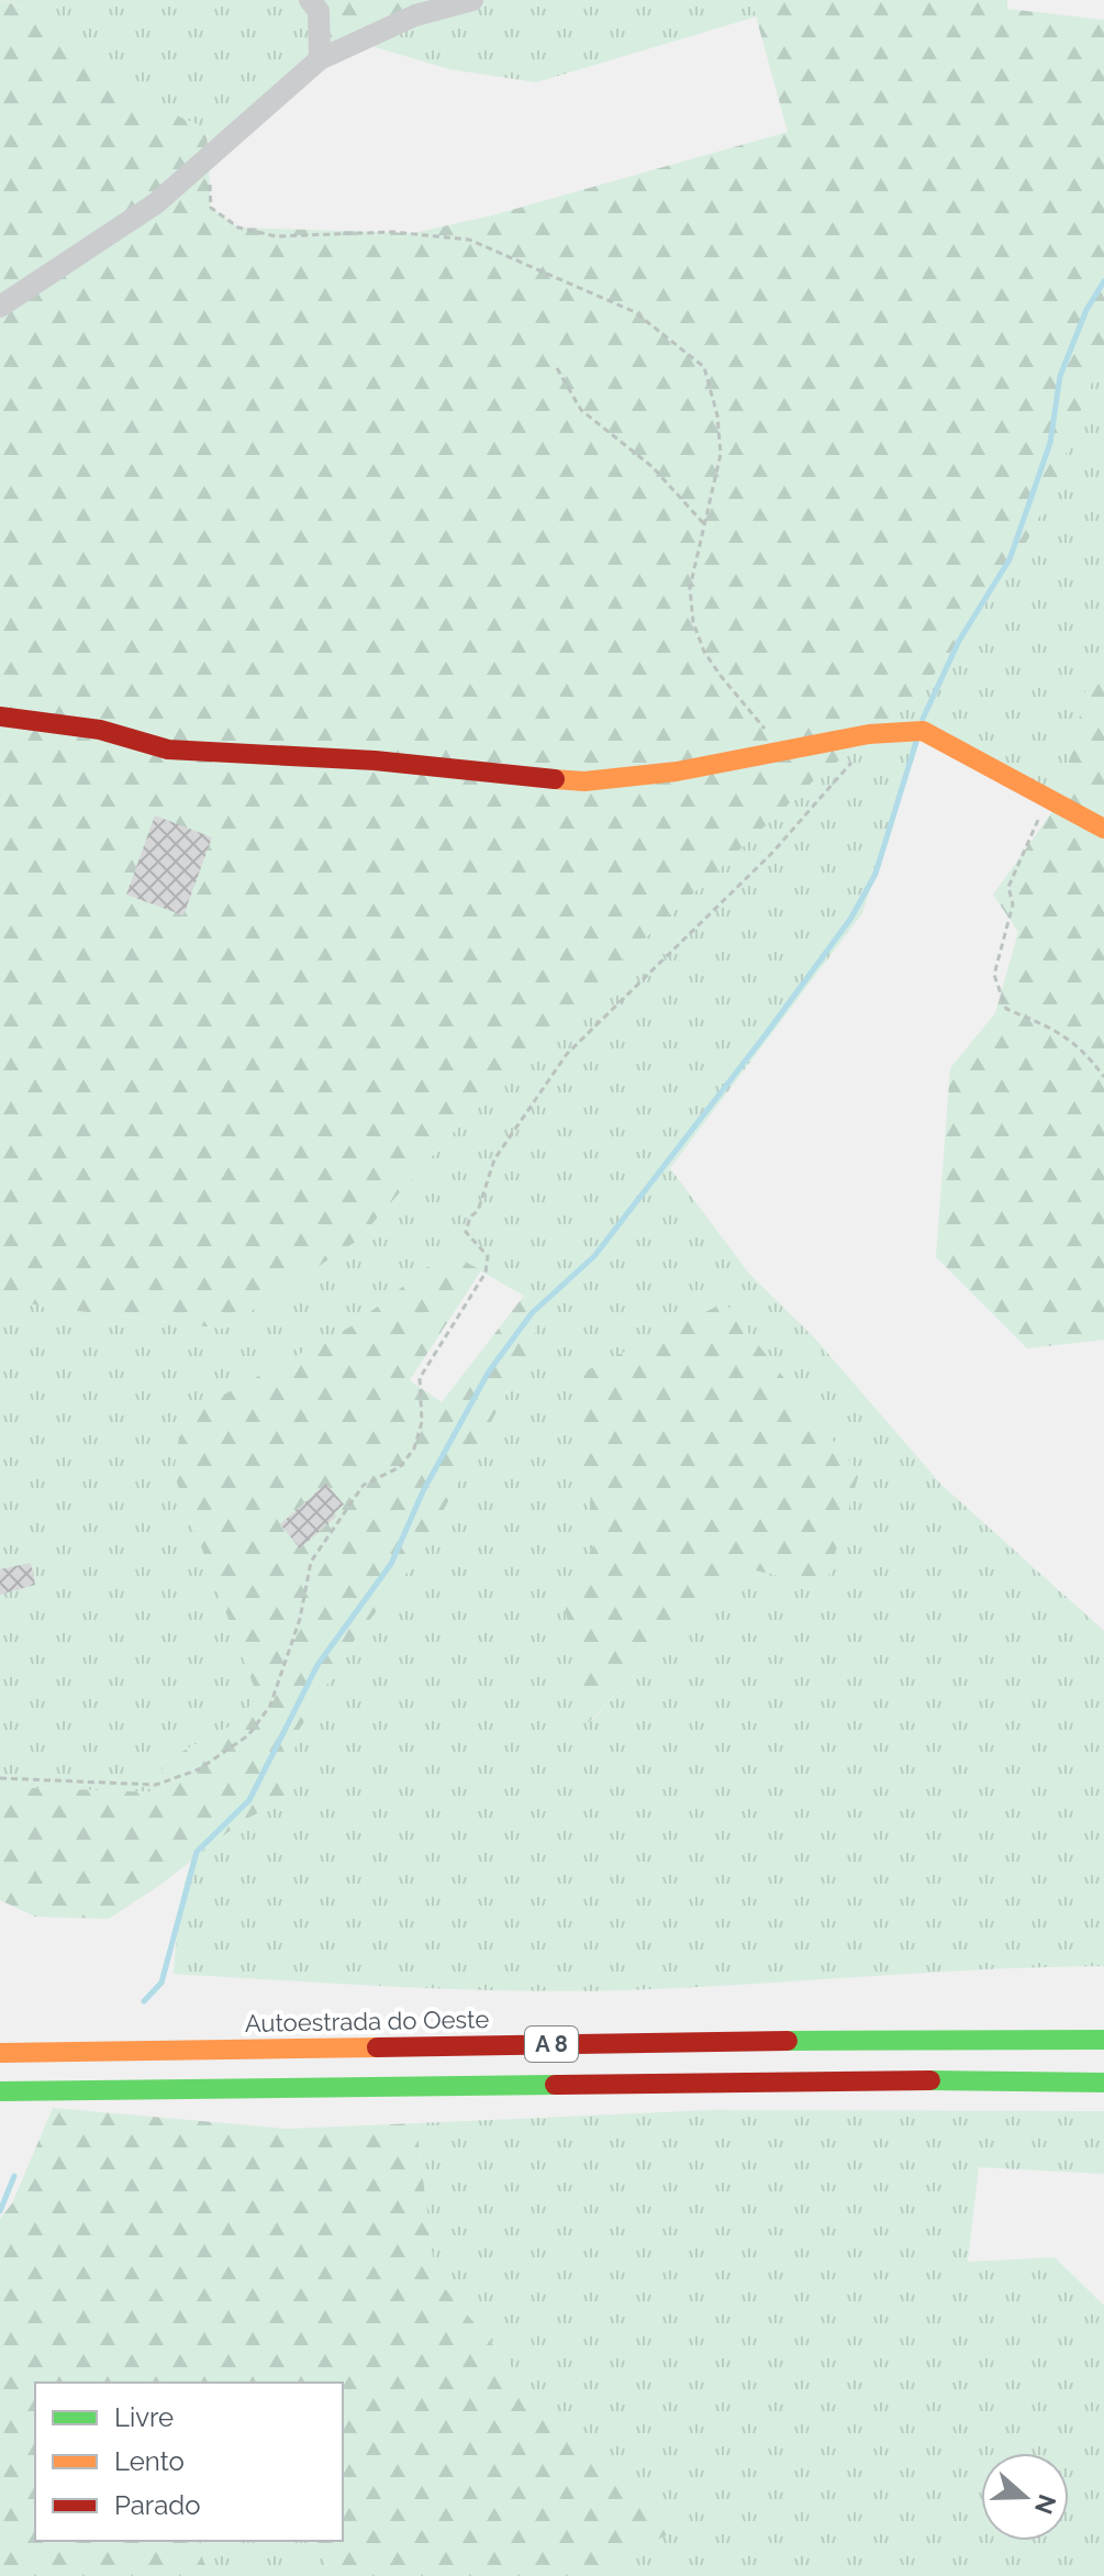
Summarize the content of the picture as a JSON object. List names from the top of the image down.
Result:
{
  "streets": {
    "main road": ["Autoestrada do Oeste", "A 8"]
  },
  "legend": ["Livre", "Lento", "Parado"],
  "north": "right"
}
